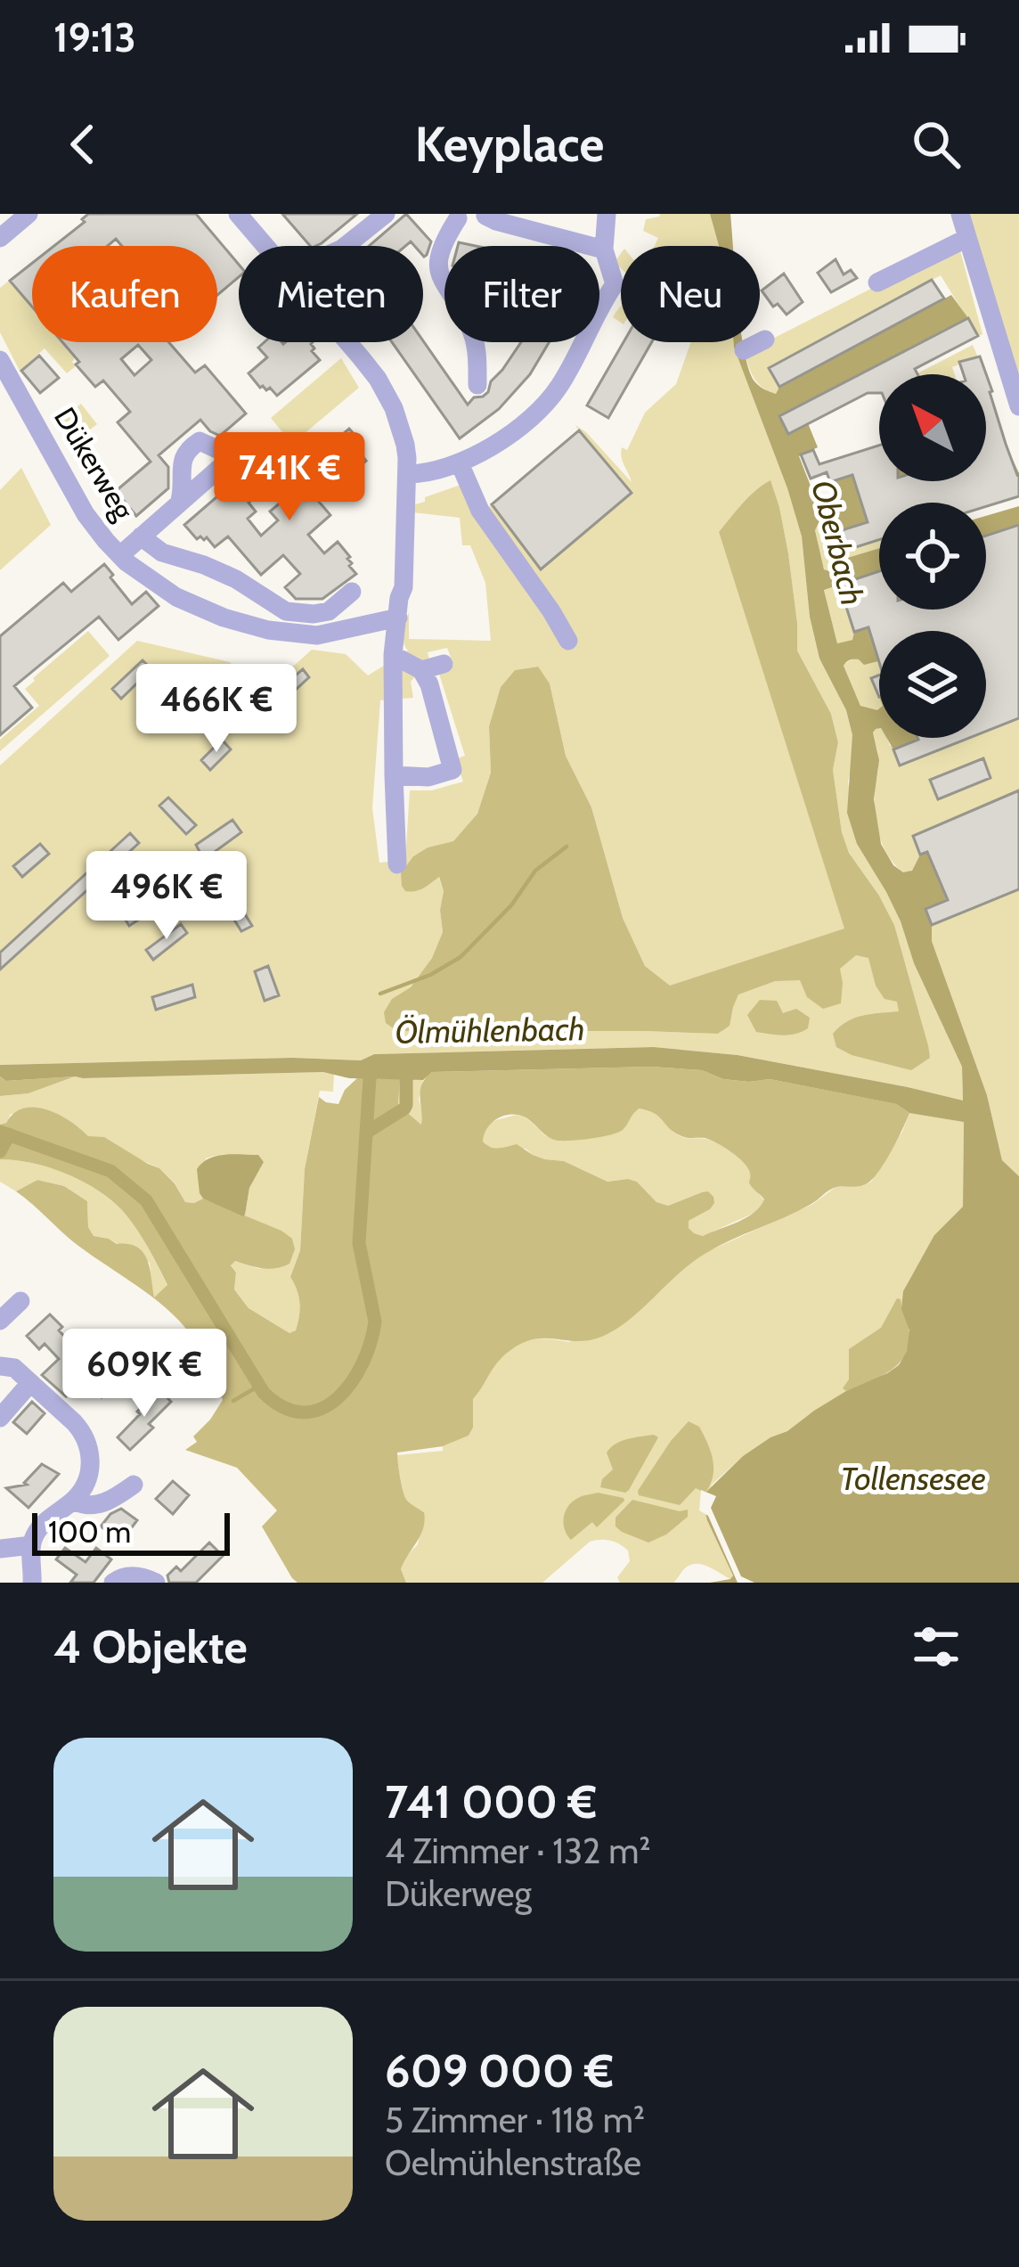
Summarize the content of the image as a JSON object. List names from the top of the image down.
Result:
{
  "streets": {
    "street": ["Dükerweg"]
  },
  "water": ["Oberbach", "Ölmühlenbach", "Tollensesee"],
  "scale_bar": "100 m",
  "north": "top left",
  "page": {
    "status": "19:13",
    "header": "Keyplace",
    "chip": [
      "Kaufen",
      "Mieten",
      "Filter",
      "Neu"
    ],
    "price": [
      "741K €",
      "466K €",
      "496K €",
      "609K €"
    ],
    "scale": "100 m",
    "heading": "4 Objekte",
    "list": [
      {
        "name": "741 000 €",
        "note": "4 Zimmer · 132 m² · Dükerweg"
      },
      {
        "name": "609 000 €",
        "note": "5 Zimmer · 118 m² · Oelmühlenstraße"
      }
    ]
  }
}
